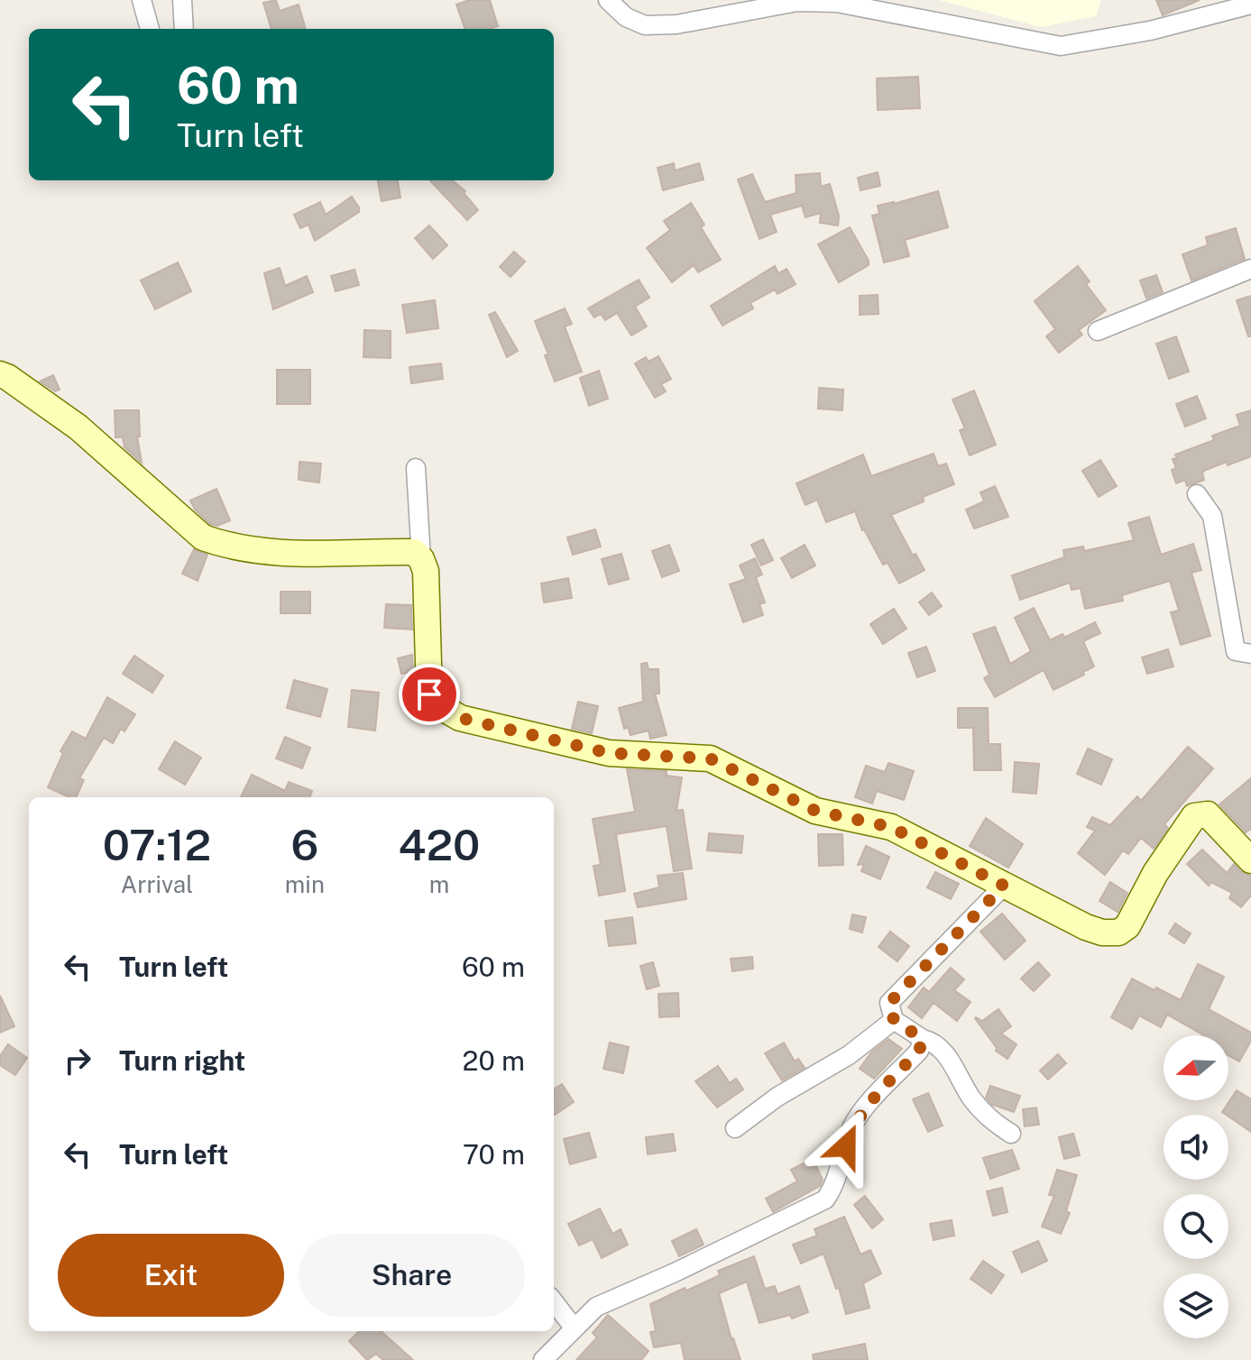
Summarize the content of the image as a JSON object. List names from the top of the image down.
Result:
{
  "north": "left",
  "page": {
    "turn": ["60 m", "Turn left"],
    "eta": [
      "07:12",
      "Arrival",
      "6",
      "min",
      "420",
      "m"
    ],
    "list": [
      {
        "name": "Turn left",
        "value": "60 m"
      },
      {
        "name": "Turn right",
        "value": "20 m"
      },
      {
        "name": "Turn left",
        "value": "70 m"
      }
    ],
    "buttons": ["Exit", "Share"]
  }
}
